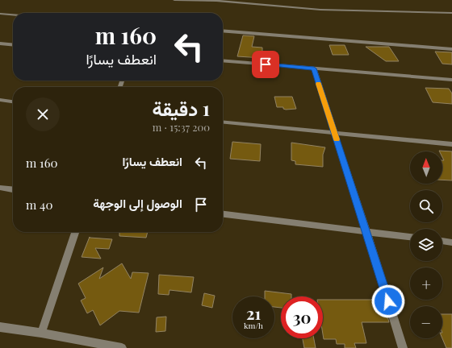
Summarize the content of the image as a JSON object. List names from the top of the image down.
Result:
{
  "north": "top",
  "page": {
    "turn": ["160 m", "انعطف يسارًا"],
    "heading": ["1 دقيقة", "200 m · 15:37"],
    "list": [
      {
        "name": "انعطف يسارًا",
        "value": "160 m"
      },
      {
        "name": "الوصول إلى الوجهة",
        "value": "40 m"
      }
    ],
    "map_buttons": ["+", "−"],
    "speed": "21 km/h",
    "limit": "30"
  }
}
